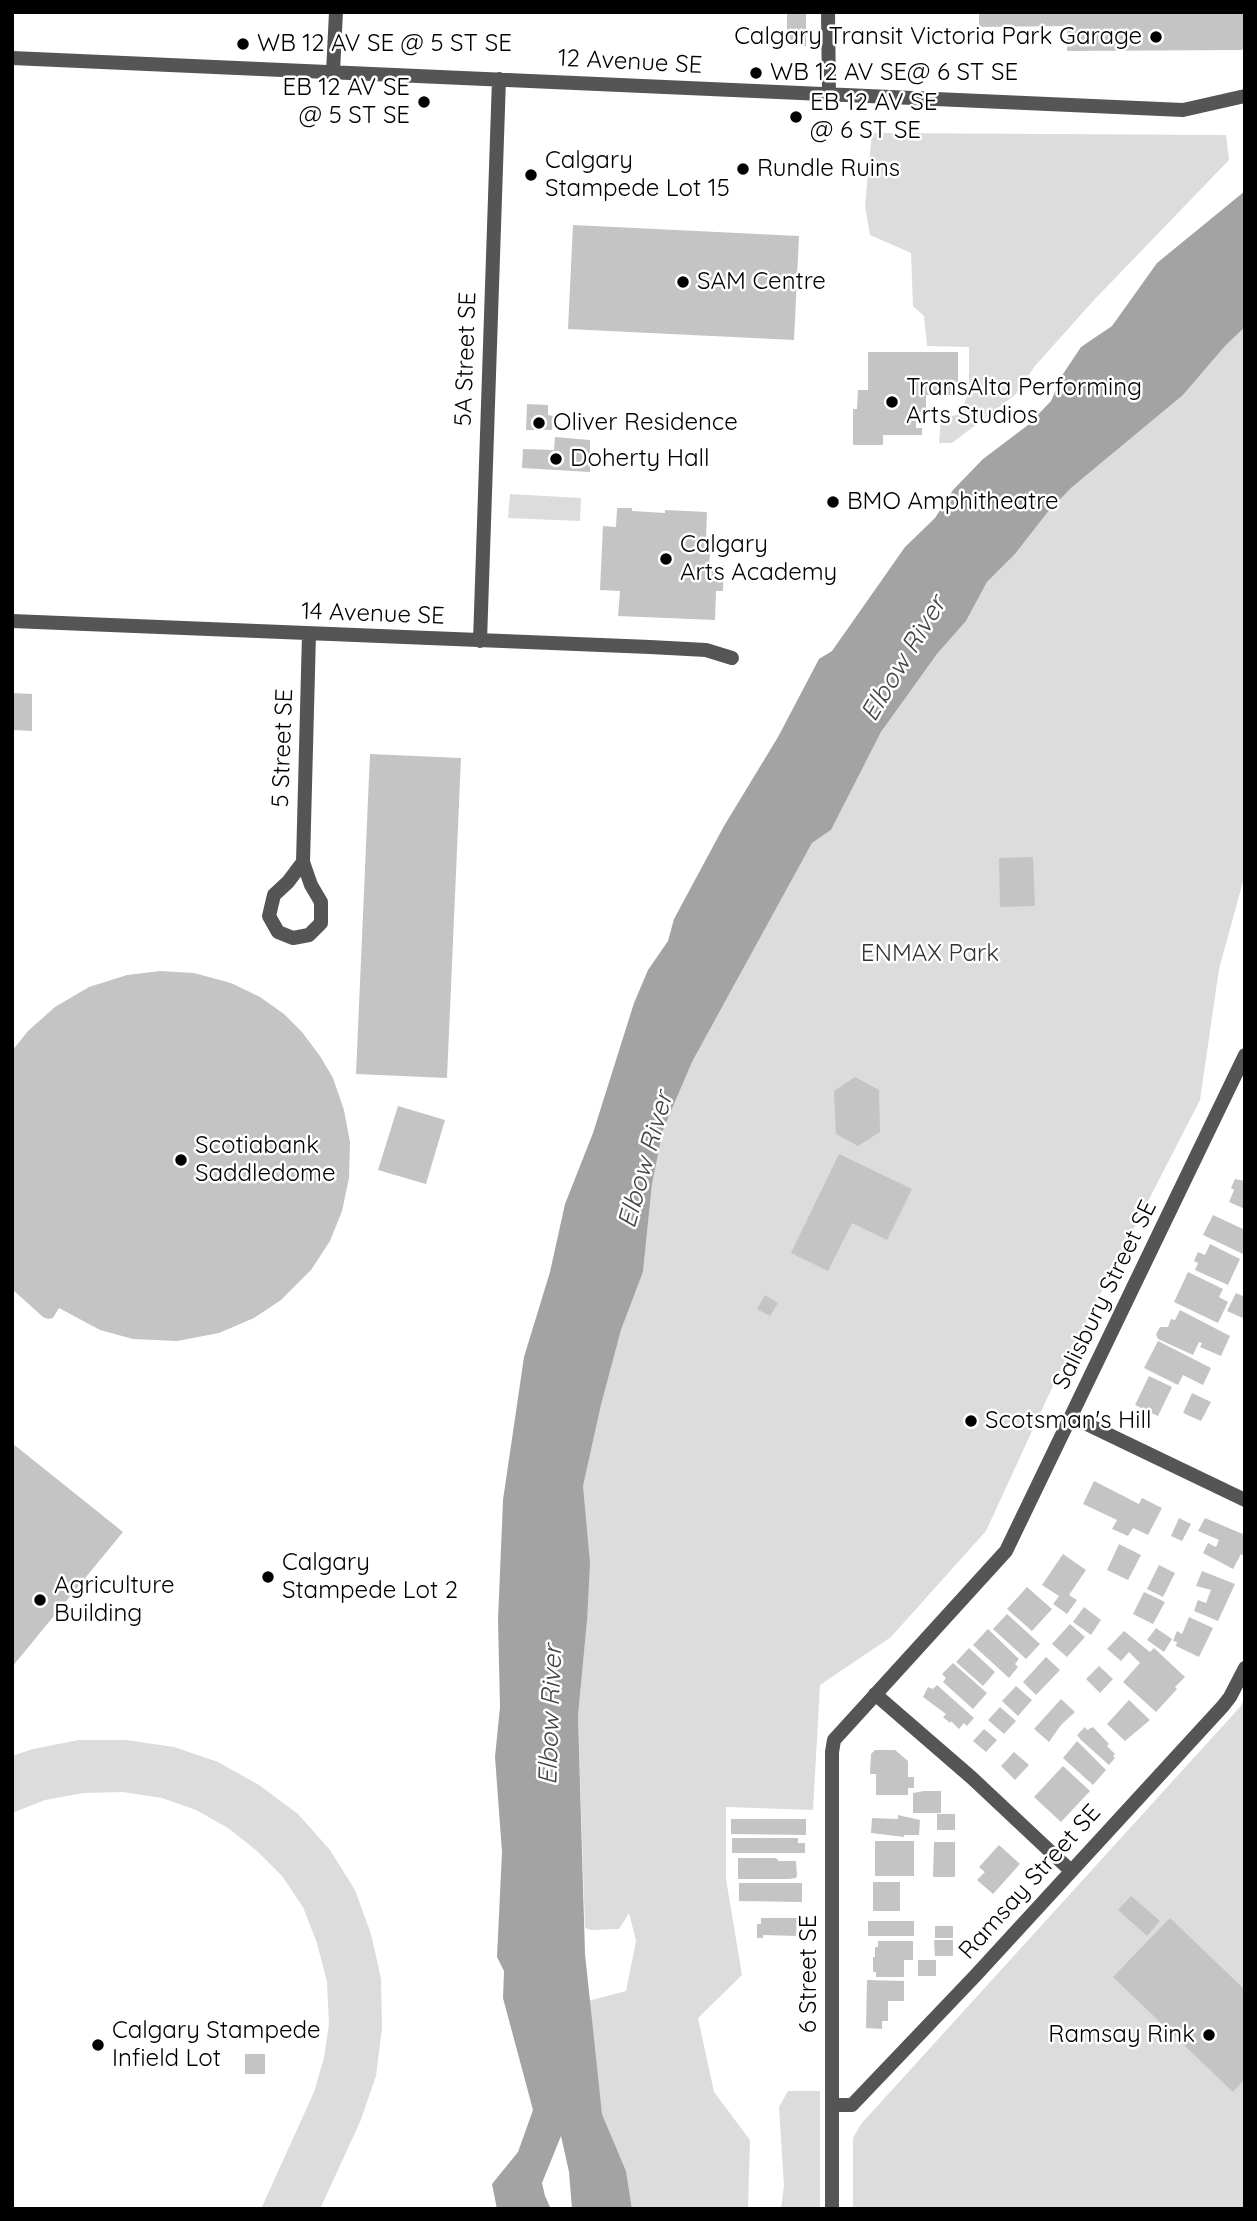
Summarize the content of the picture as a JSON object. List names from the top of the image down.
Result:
{
  "streets": {
    "street": [
      "12 Avenue SE",
      "5A Street SE",
      "14 Avenue SE",
      "5 Street SE",
      "Salisbury Street SE",
      "Ramsay Street SE",
      "6 Street SE"
    ]
  },
  "crossings": [
    ["12 Avenue SE", "5A Street SE"],
    ["5A Street SE", "14 Avenue SE"],
    ["14 Avenue SE", "5 Street SE"],
    ["Salisbury Street SE", "6 Street SE"],
    ["Ramsay Street SE", "6 Street SE"]
  ],
  "water": ["Elbow River"],
  "parks": ["ENMAX Park"],
  "places": [
    "Calgary Transit Victoria Park Garage",
    "WB 12 AV SE @ 5 ST SE",
    "WB 12 AV SE@ 6 ST SE",
    "EB 12 AV SE @ 5 ST SE",
    "EB 12 AV SE @ 6 ST SE",
    "Rundle Ruins",
    "Calgary Stampede Lot 15",
    "SAM Centre",
    "TransAlta Performing Arts Studios",
    "Oliver Residence",
    "Doherty Hall",
    "BMO Amphitheatre",
    "Calgary Arts Academy",
    "Scotiabank Saddledome",
    "Scotsman's Hill",
    "Calgary Stampede Lot 2",
    "Agriculture Building",
    "Ramsay Rink",
    "Calgary Stampede Infield Lot"
  ]
}
